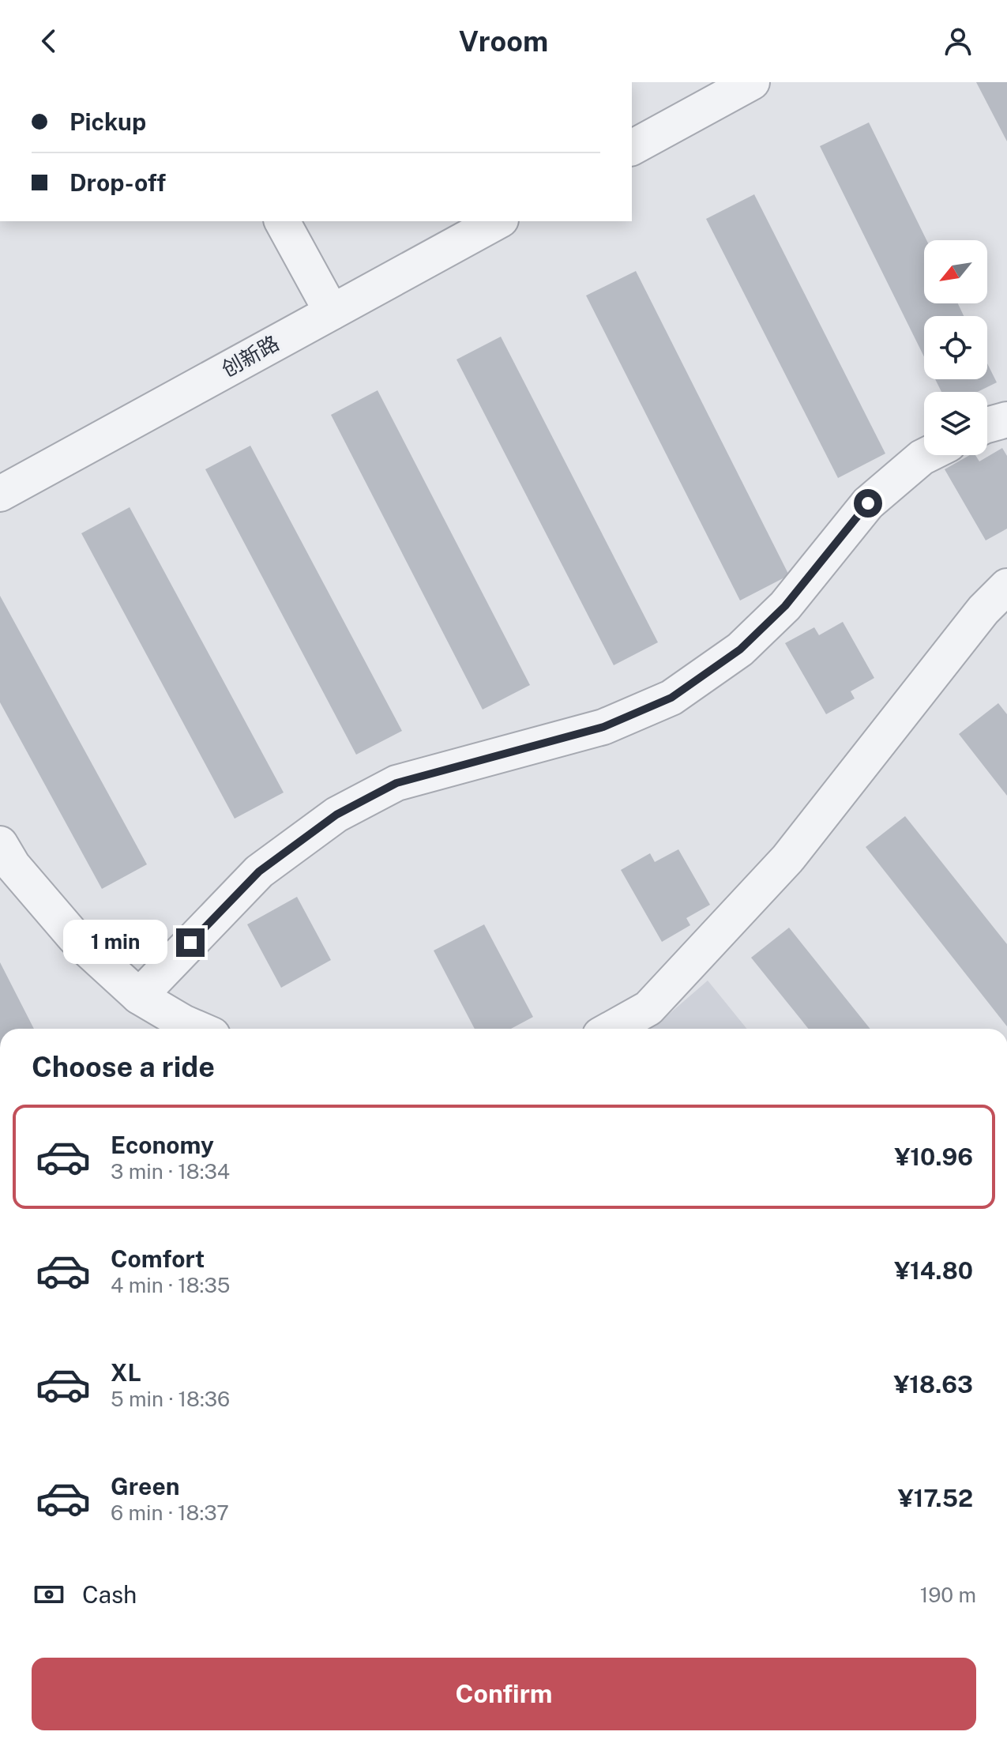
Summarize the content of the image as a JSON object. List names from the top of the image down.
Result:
{
  "streets": {
    "street": ["创新路"]
  },
  "north": "bottom left",
  "page": {
    "header": "Vroom",
    "banner": ["Pickup", "Drop-off"],
    "bubble": "1 min",
    "heading": "Choose a ride",
    "list": [
      {
        "name": "Economy",
        "note": "3 min · 18:34",
        "value": "¥10.96"
      },
      {
        "name": "Comfort",
        "note": "4 min · 18:35",
        "value": "¥14.80"
      },
      {
        "name": "XL",
        "note": "5 min · 18:36",
        "value": "¥18.63"
      },
      {
        "name": "Green",
        "note": "6 min · 18:37",
        "value": "¥17.52"
      }
    ],
    "pay": ["Cash", "190 m"],
    "buttons": "Confirm"
  }
}
